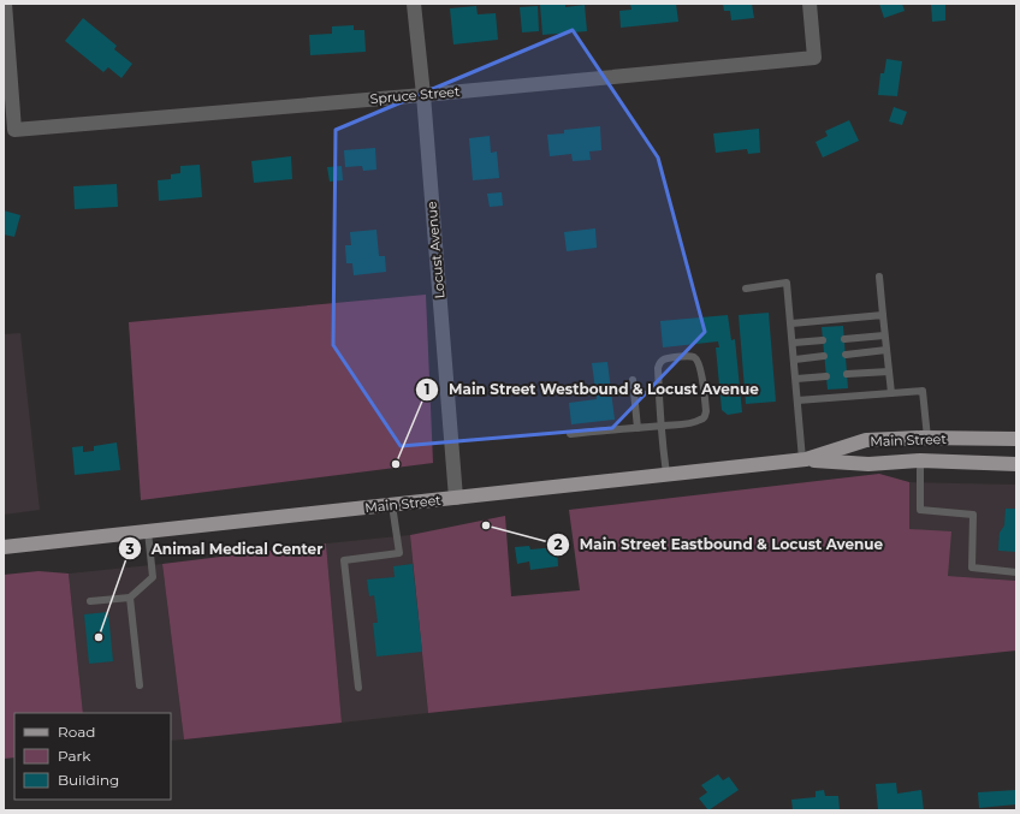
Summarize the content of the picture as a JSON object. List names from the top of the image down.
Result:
{
  "streets": {
    "main road": ["Main Street"],
    "street": ["Spruce Street", "Locust Avenue"]
  },
  "crossings": [
    ["Spruce Street", "Locust Avenue"],
    ["Locust Avenue", "Main Street"]
  ],
  "places": ["Main Street Westbound & Locust Avenue", "Main Street Eastbound & Locust Avenue", "Animal Medical Center"],
  "legend": ["Road", "Park", "Building"]
}
